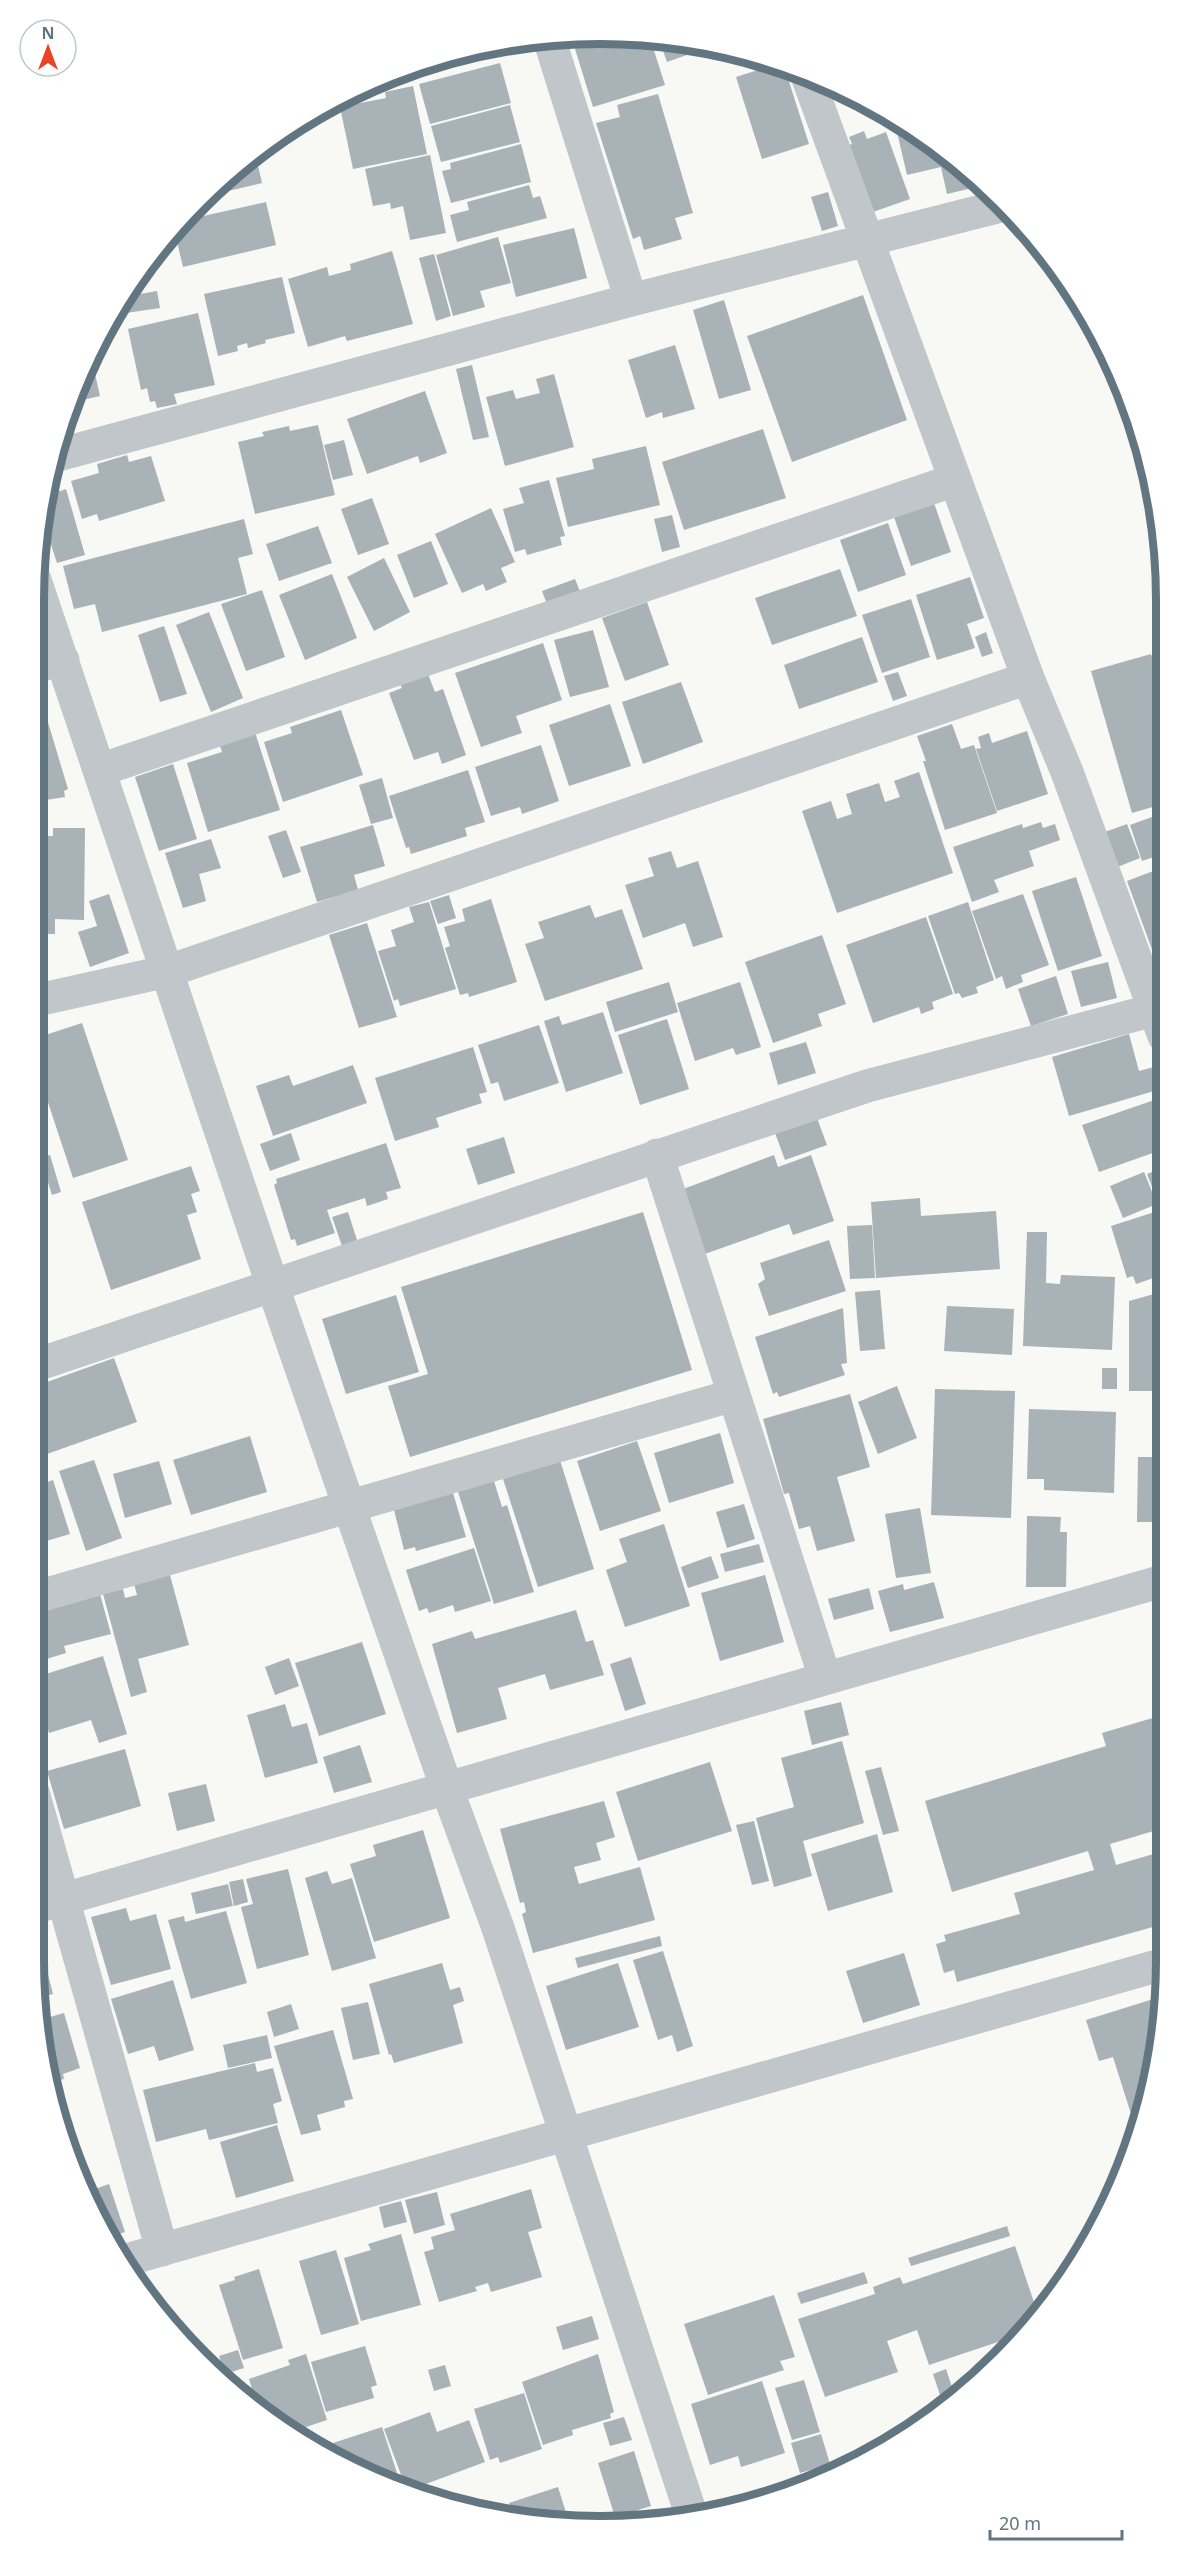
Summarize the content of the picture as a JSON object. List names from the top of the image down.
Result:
{
  "scale_bar": "20 m",
  "north": "top"
}
